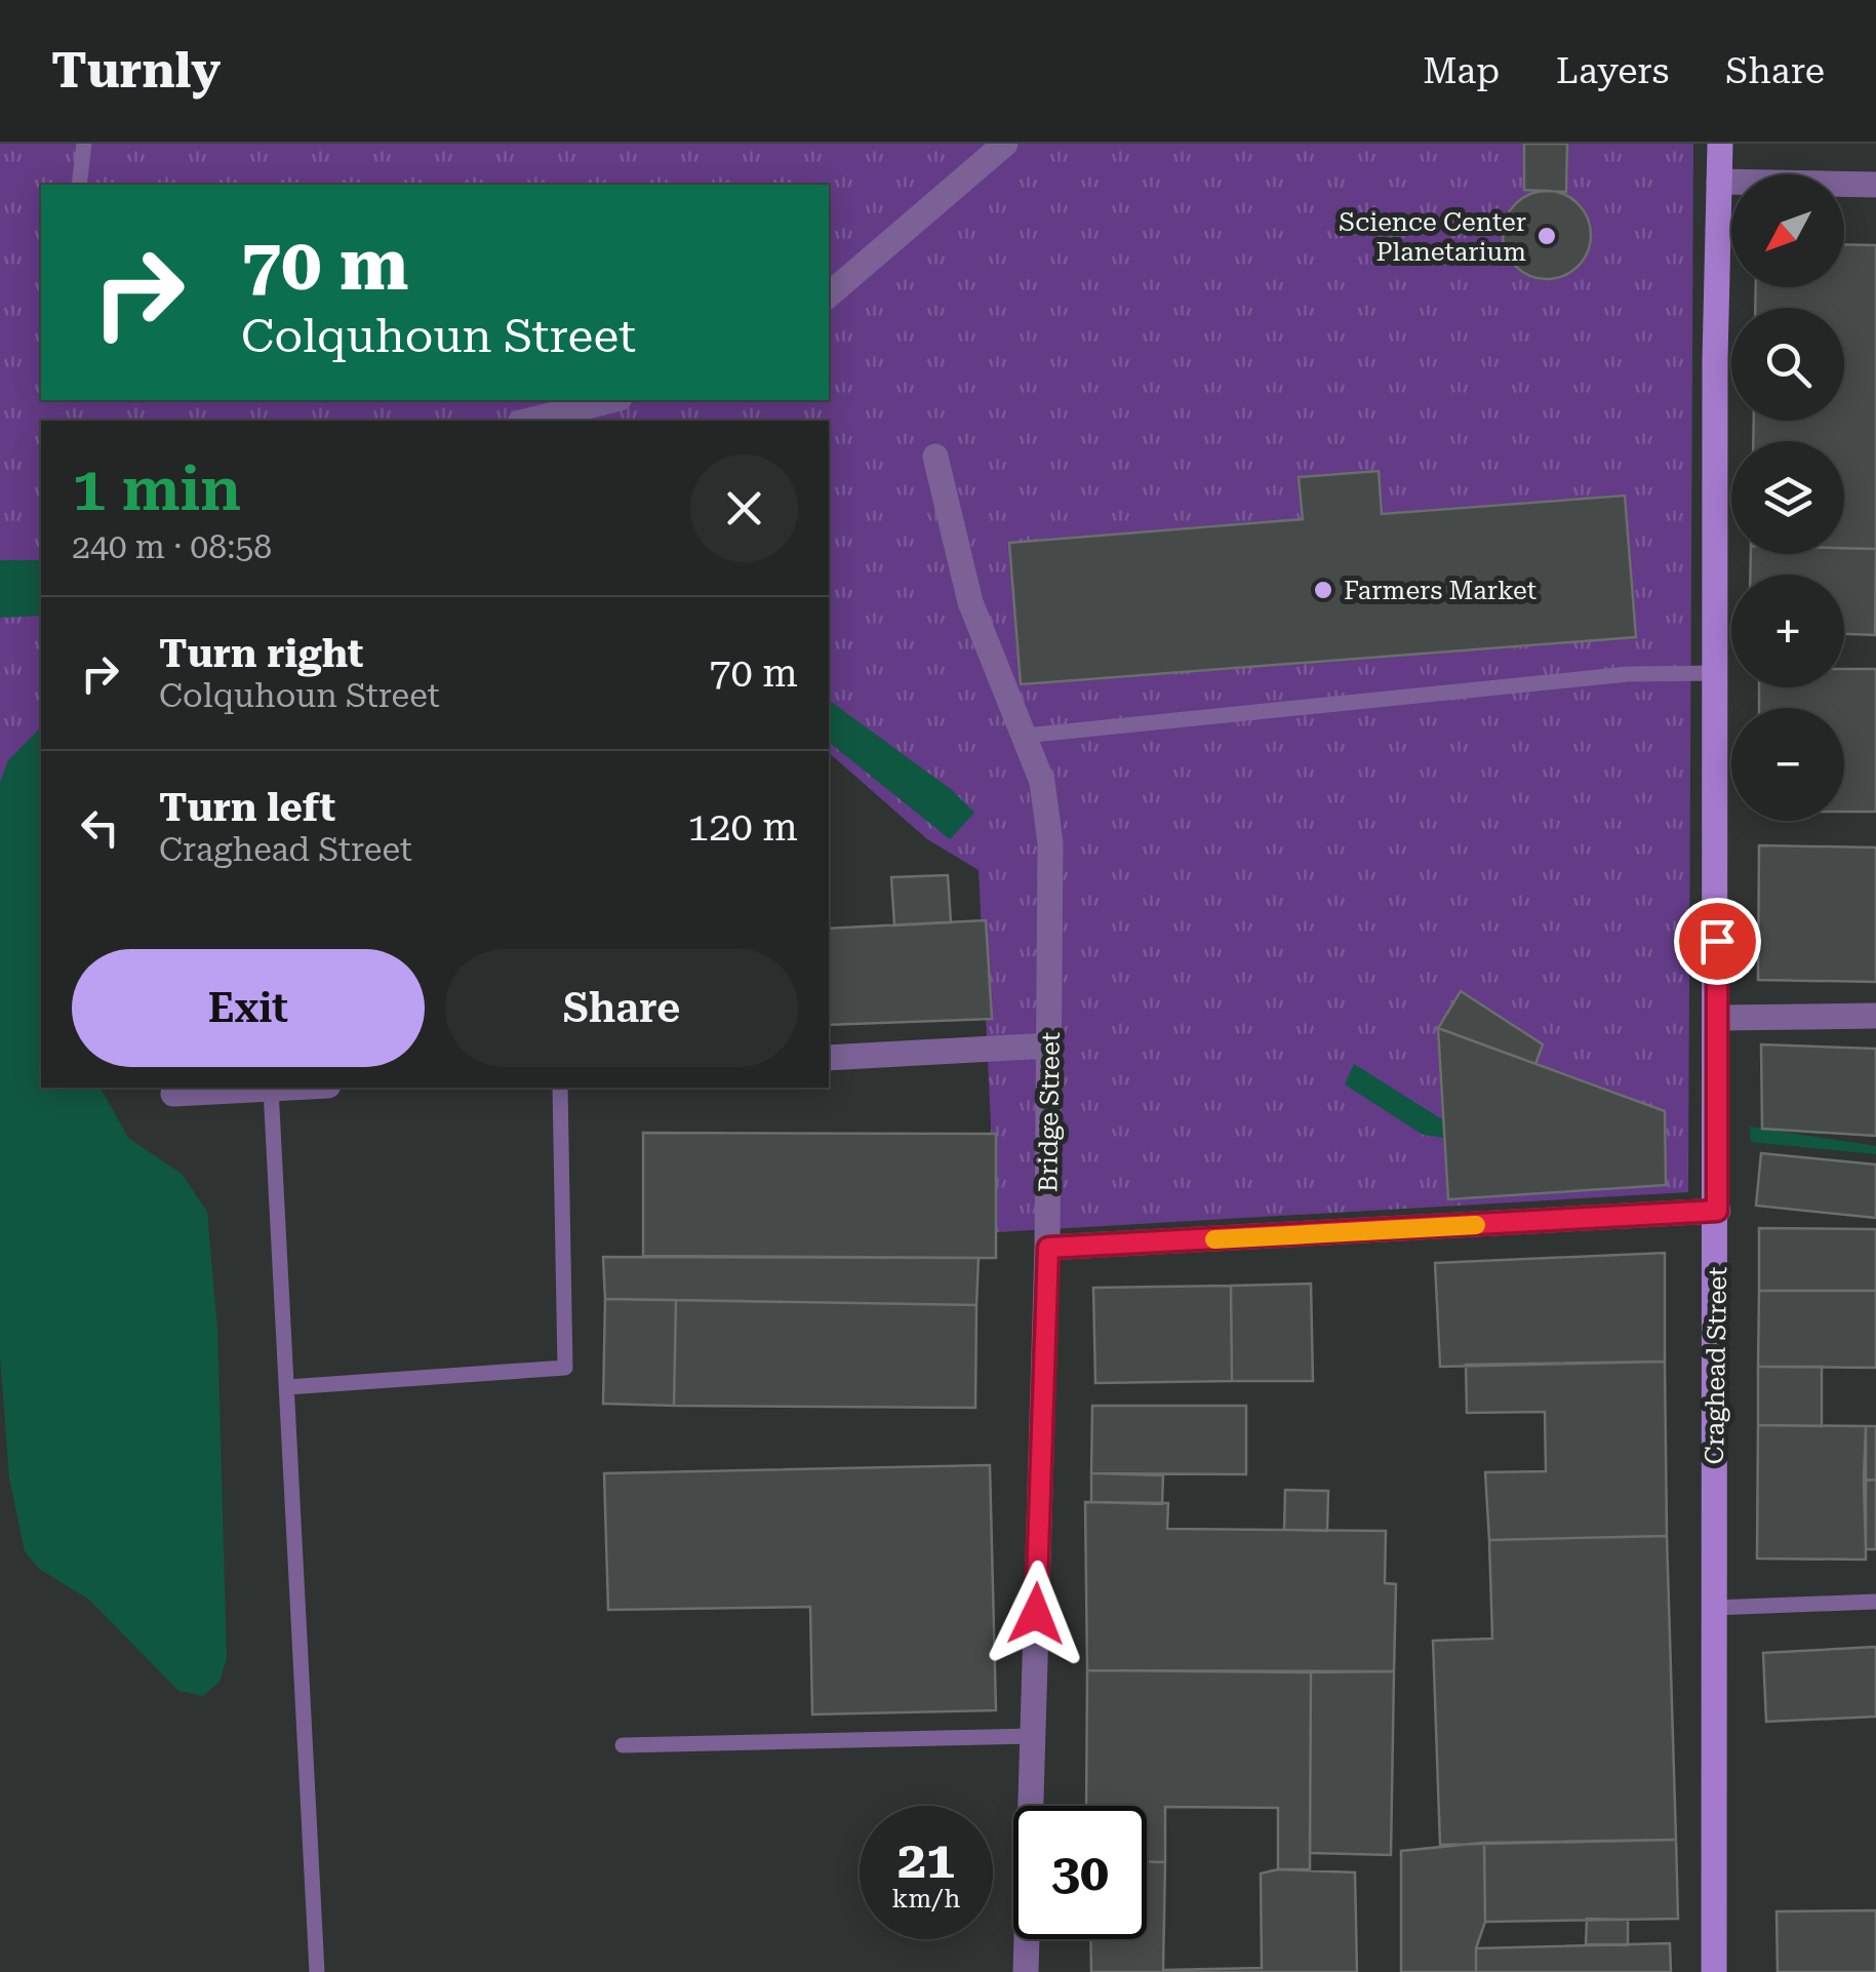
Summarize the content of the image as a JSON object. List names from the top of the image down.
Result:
{
  "streets": {
    "main road": ["Craghead Street"],
    "street": ["Bridge Street"]
  },
  "places": ["Science Center Planetarium", "Farmers Market"],
  "north": "bottom left",
  "page": {
    "header": "Turnly",
    "nav": ["Map", "Layers", "Share"],
    "map_buttons": ["+", "−"],
    "turn": ["70 m", "Colquhoun Street"],
    "heading": ["1 min", "240 m · 08:58"],
    "list": [
      {
        "name": "Turn right",
        "note": "Colquhoun Street",
        "value": "70 m"
      },
      {
        "name": "Turn left",
        "note": "Craghead Street",
        "value": "120 m"
      }
    ],
    "buttons": ["Exit", "Share"],
    "speed": "21 km/h",
    "limit": "30"
  }
}
